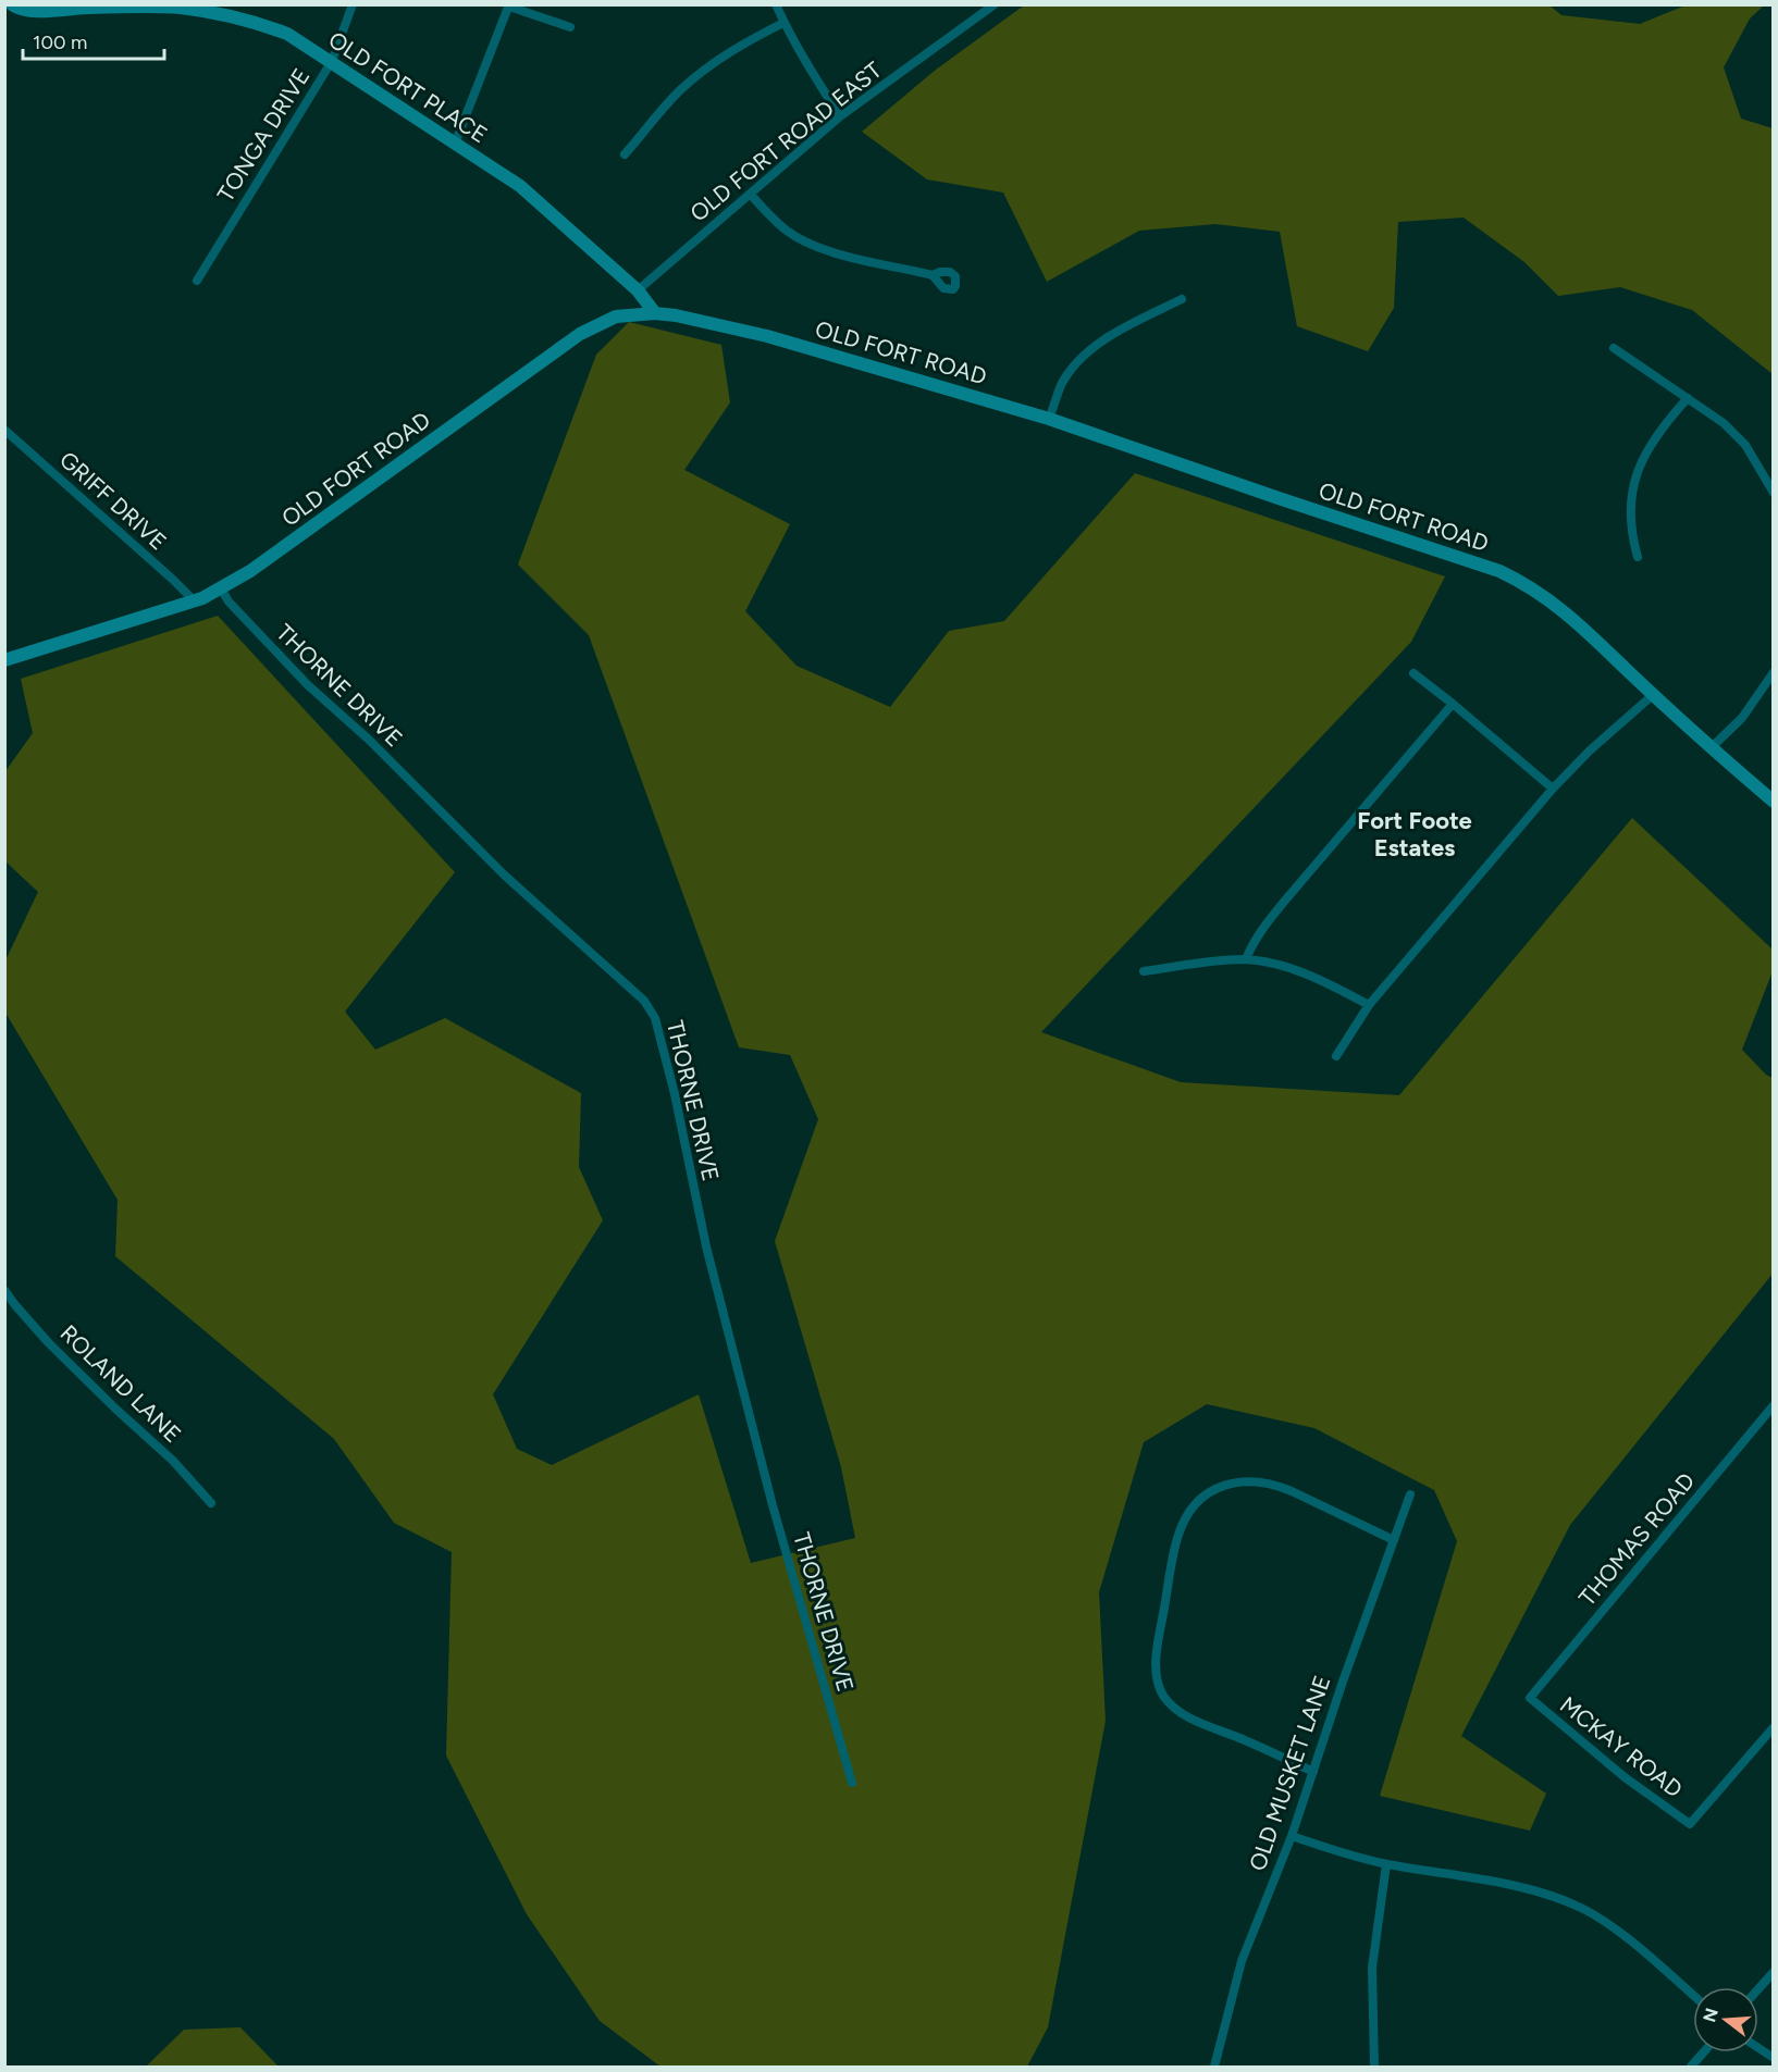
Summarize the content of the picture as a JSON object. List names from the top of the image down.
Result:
{
  "streets": {
    "main road": ["OLD FORT PLACE", "OLD FORT ROAD"],
    "street": [
      "TONGA DRIVE",
      "OLD FORT ROAD EAST",
      "GRIFF DRIVE",
      "THORNE DRIVE",
      "ROLAND LANE",
      "THOMAS ROAD",
      "MCKAY ROAD",
      "OLD MUSKET LANE"
    ]
  },
  "crossings": [
    ["OLD FORT PLACE", "TONGA DRIVE"],
    ["OLD FORT PLACE", "OLD FORT ROAD EAST"],
    ["OLD FORT PLACE", "OLD FORT ROAD"],
    ["OLD FORT ROAD", "GRIFF DRIVE"],
    ["OLD FORT ROAD", "THORNE DRIVE"],
    ["THOMAS ROAD", "MCKAY ROAD"]
  ],
  "districts": ["Fort Foote Estates"],
  "scale_bar": "100 m",
  "north": "left"
}
